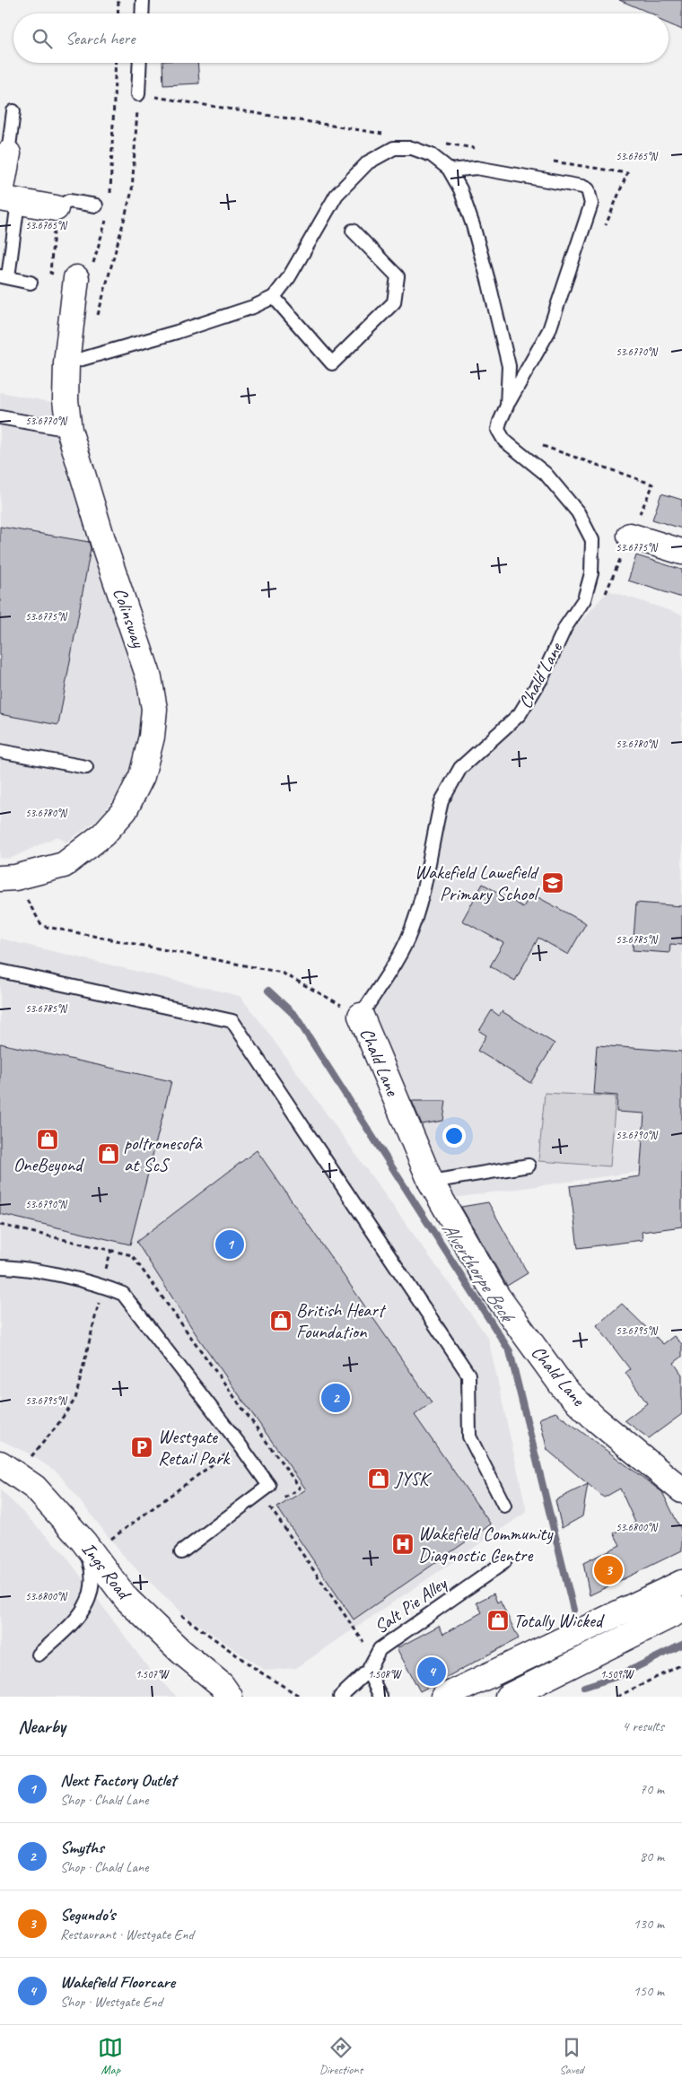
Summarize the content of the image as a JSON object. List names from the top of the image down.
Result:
{
  "streets": {
    "main road": ["Colinsway", "Chald Lane", "Ings Road"],
    "lane": ["Salt Pie Alley"]
  },
  "water": ["Alverthorpe Beck"],
  "places": {
    "school or university": ["Wakefield Lawefield Primary School"],
    "shop": [
      "OneBeyond",
      "poltronesofà at ScS",
      "British Heart Foundation",
      "JYSK",
      "Totally Wicked"
    ],
    "parking": ["Westgate Retail Park"],
    "hospital": ["Wakefield Community Diagnostic Centre"]
  },
  "page": {
    "search": "Search here",
    "pins": [
      "1",
      "2",
      "3",
      "4"
    ],
    "heading": ["Nearby", "4 results"],
    "list": [
      {
        "mark": "1",
        "name": "Next Factory Outlet",
        "note": "Shop · Chald Lane",
        "value": "70 m"
      },
      {
        "mark": "2",
        "name": "Smyths",
        "note": "Shop · Chald Lane",
        "value": "80 m"
      },
      {
        "mark": "3",
        "name": "Segundo's",
        "note": "Restaurant · Westgate End",
        "value": "130 m"
      },
      {
        "mark": "4",
        "name": "Wakefield Floorcare",
        "note": "Shop · Westgate End",
        "value": "150 m"
      }
    ],
    "nav": ["Map", "Directions", "Saved"]
  },
  "coordinates": [
    "53.6765°N",
    "53.6770°N",
    "53.6775°N",
    "53.6780°N",
    "53.6785°N",
    "53.6790°N",
    "53.6795°N",
    "53.6800°N",
    "1.507°W",
    "1.508°W",
    "1.509°W"
  ]
}
